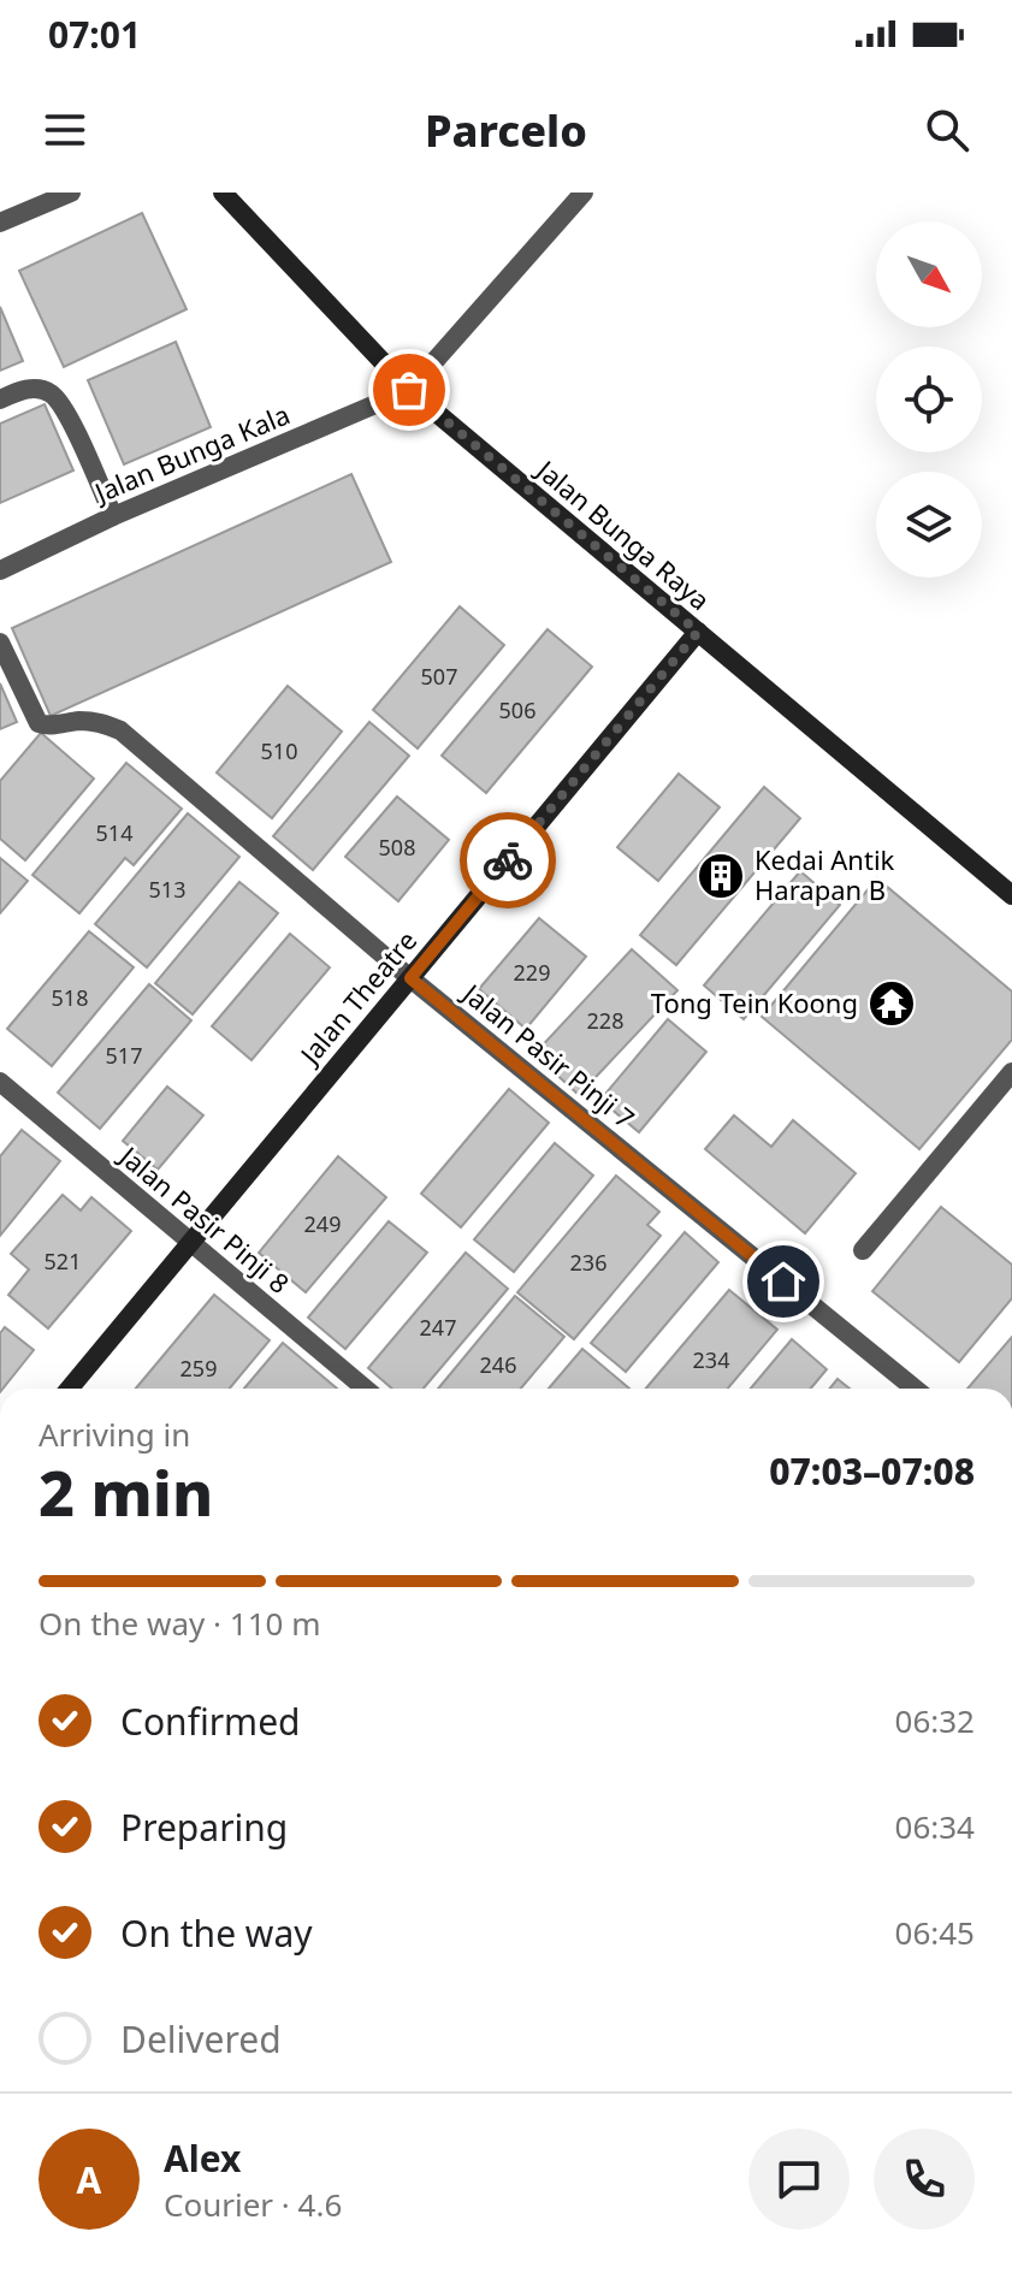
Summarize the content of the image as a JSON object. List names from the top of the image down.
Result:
{
  "streets": {
    "main road": ["Jalan Bunga Raya", "Jalan Theatre"],
    "street": ["Jalan Bunga Kala", "Jalan Pasir Pinji 7", "Jalan Pasir Pinji 8"]
  },
  "crossings": [
    ["Jalan Bunga Kala", "Jalan Bunga Raya"],
    ["Jalan Bunga Raya", "Jalan Theatre"],
    ["Jalan Theatre", "Jalan Pasir Pinji 7"],
    ["Jalan Theatre", "Jalan Pasir Pinji 8"]
  ],
  "places": {
    "building": ["Kedai Antik Harapan B"],
    "temple": ["Tong Tein Koong"]
  },
  "house_numbers": [
    "507",
    "506",
    "510",
    "514",
    "508",
    "513",
    "229",
    "518",
    "228",
    "517",
    "249",
    "521",
    "236",
    "247",
    "234",
    "246",
    "259"
  ],
  "north": "bottom right",
  "page": {
    "status": "07:01",
    "header": "Parcelo",
    "heading": ["2 min", "Arriving in", "07:03–07:08"],
    "panel": ["Alex", "Courier · 4.6"],
    "bar": "On the way · 110 m",
    "list": [
      ["Confirmed", "06:32"],
      ["Preparing", "06:34"],
      ["On the way", "06:45"],
      "Delivered"
    ],
    "round": "A"
  }
}
